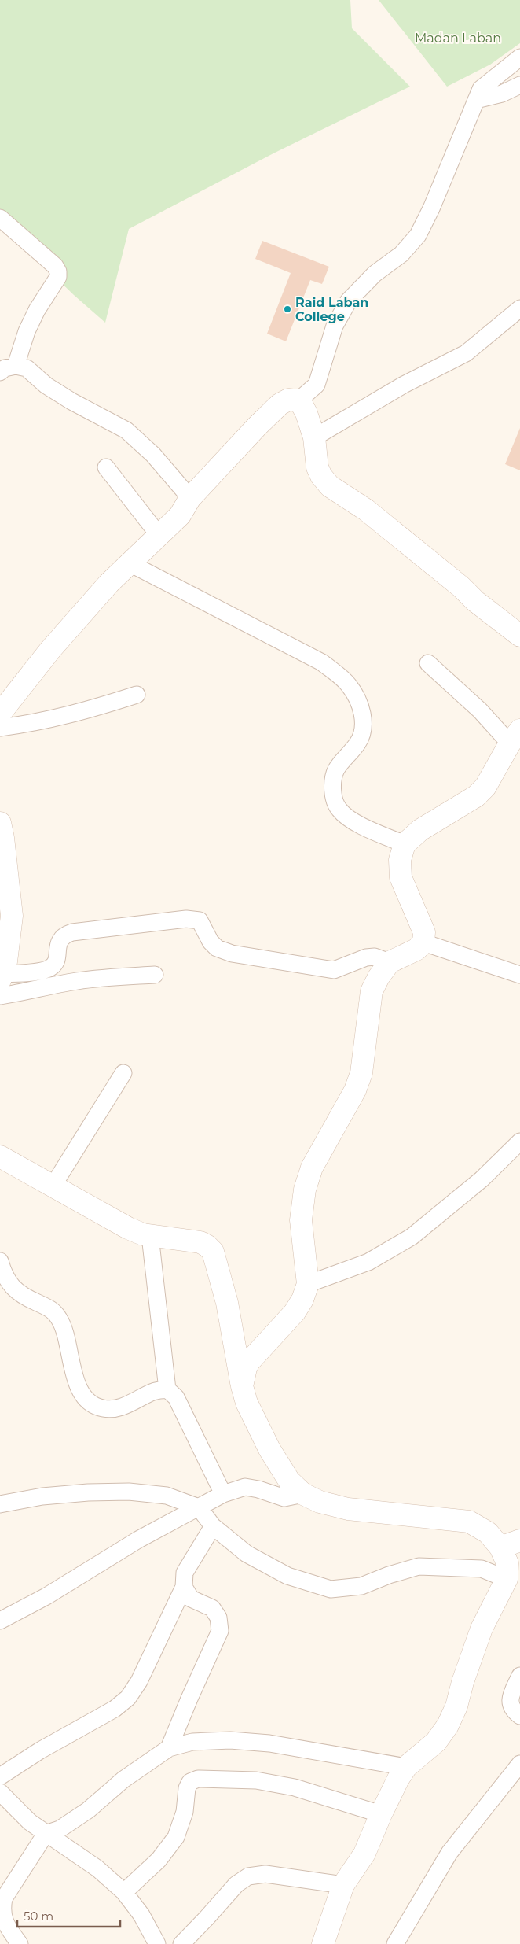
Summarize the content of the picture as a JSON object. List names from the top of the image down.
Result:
{
  "parks": ["Madan Laban"],
  "places": ["Raid Laban College"],
  "scale_bar": "50 m"
}
